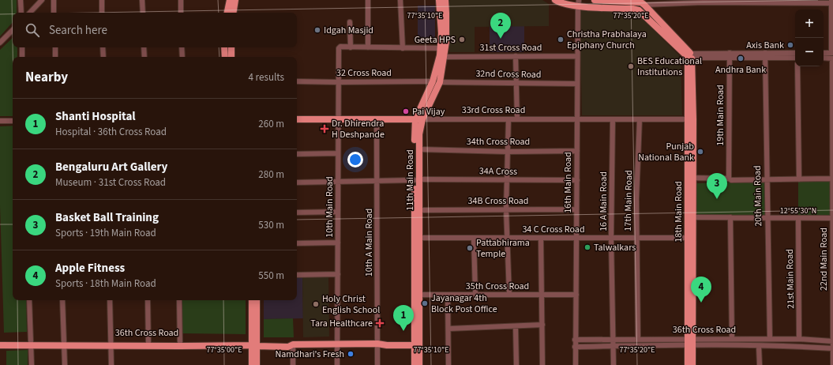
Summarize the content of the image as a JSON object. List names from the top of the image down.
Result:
{
  "streets": {
    "main road": [
      "33rd Cross Road",
      "11th Main Road",
      "18th Main Road",
      "36th Cross Road"
    ],
    "street": [
      "31st Cross Road",
      "32 Cross Road",
      "32nd Cross Road",
      "19th Main Road",
      "34th Cross Road",
      "34A Cross",
      "16th Main Road",
      "20th Main Road",
      "34B Cross Road",
      "17th Main Road",
      "16 A Main Road",
      "10th Main Road",
      "34 C Cross Road",
      "10th A Main Road",
      "22nd Main Road",
      "21st Main Road",
      "35th Cross Road"
    ]
  },
  "crossings": [
    ["31st Cross Road", "11th Main Road"],
    ["31st Cross Road", "16th Main Road"],
    ["32 Cross Road", "11th Main Road"],
    ["32 Cross Road", "10th Main Road"],
    ["32nd Cross Road", "11th Main Road"],
    ["32nd Cross Road", "16th Main Road"],
    ["33rd Cross Road", "11th Main Road"],
    ["33rd Cross Road", "16th Main Road"],
    ["33rd Cross Road", "17th Main Road"],
    ["33rd Cross Road", "16 A Main Road"],
    ["33rd Cross Road", "10th Main Road"],
    ["33rd Cross Road", "18th Main Road"],
    ["33rd Cross Road", "10th A Main Road"],
    ["34th Cross Road", "11th Main Road"],
    ["34th Cross Road", "16th Main Road"],
    ["34A Cross", "11th Main Road"],
    ["34A Cross", "16th Main Road"],
    ["11th Main Road", "34B Cross Road"],
    ["11th Main Road", "34 C Cross Road"],
    ["11th Main Road", "35th Cross Road"],
    ["11th Main Road", "36th Cross Road"],
    ["16th Main Road", "34B Cross Road"],
    ["16th Main Road", "34 C Cross Road"],
    ["16th Main Road", "35th Cross Road"],
    ["16th Main Road", "36th Cross Road"],
    ["20th Main Road", "36th Cross Road"],
    ["17th Main Road", "34 C Cross Road"],
    ["17th Main Road", "36th Cross Road"],
    ["16 A Main Road", "34 C Cross Road"],
    ["16 A Main Road", "36th Cross Road"],
    ["10th Main Road", "36th Cross Road"],
    ["18th Main Road", "34 C Cross Road"],
    ["18th Main Road", "36th Cross Road"],
    ["10th A Main Road", "36th Cross Road"],
    ["22nd Main Road", "36th Cross Road"],
    ["21st Main Road", "36th Cross Road"]
  ],
  "places": {
    "other": [
      "Idgah Masjid",
      "Geeta HPS",
      "Christha Prabhalaya Epiphany Church",
      "Axis Bank",
      "Andhra Bank",
      "BES Educational Institutions",
      "Pai Vijay",
      "Punjab National Bank",
      "Talwalkars",
      "Pattabhirama Temple",
      "Jayanagar 4th Block Post Office",
      "Holy Christ English School",
      "Namdhari's Fresh"
    ],
    "health": ["Dr. Dhirendra H Deshpande", "Tara Healthcare"]
  },
  "page": {
    "map_buttons": ["+", "−"],
    "pins": [
      "2",
      "3",
      "4",
      "1"
    ],
    "search": "Search here",
    "heading": ["Nearby", "4 results"],
    "list": [
      {
        "mark": "1",
        "name": "Shanti Hospital",
        "note": "Hospital · 36th Cross Road",
        "value": "260 m"
      },
      {
        "mark": "2",
        "name": "Bengaluru Art Gallery",
        "note": "Museum · 31st Cross Road",
        "value": "280 m"
      },
      {
        "mark": "3",
        "name": "Basket Ball Training",
        "note": "Sports · 19th Main Road",
        "value": "530 m"
      },
      {
        "mark": "4",
        "name": "Apple Fitness",
        "note": "Sports · 18th Main Road",
        "value": "550 m"
      }
    ]
  },
  "coordinates": [
    "77°35'10\"E",
    "77°35'20\"E",
    "12°55'30\"N",
    "77°35'00\"E"
  ]
}
